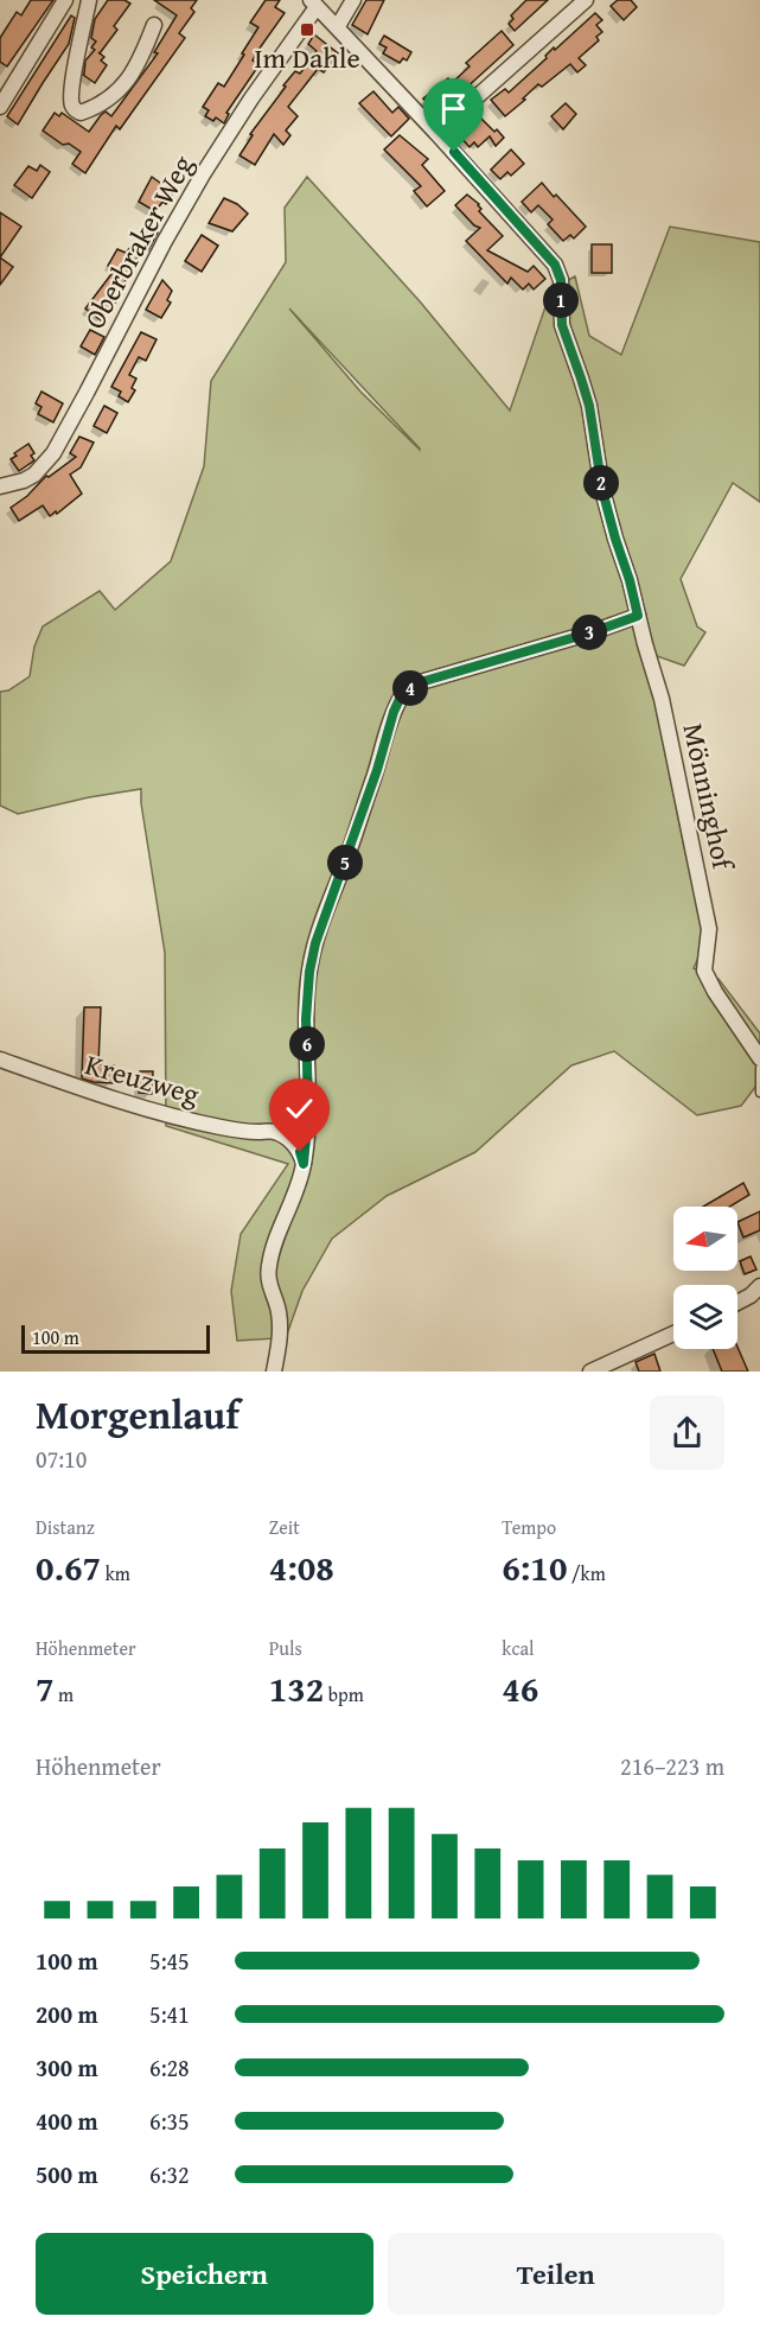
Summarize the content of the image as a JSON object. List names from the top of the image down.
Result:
{
  "streets": {
    "street": ["Oberbraker Weg", "Mönninghof", "Kreuzweg"]
  },
  "crossings": [
    ["Oberbraker Weg", "Mönninghof"]
  ],
  "places": {
    "transit": ["Im Dahle"]
  },
  "scale_bar": "100 m",
  "north": "left",
  "page": {
    "pins": [
      "1",
      "2",
      "3",
      "4",
      "5",
      "6"
    ],
    "scale": "100 m",
    "heading": ["Morgenlauf", "07:10"],
    "stats": [
      ["Distanz", "0.67 km"],
      ["Zeit", "4:08"],
      ["Tempo", "6:10 /km"],
      ["Höhenmeter", "7 m"],
      ["Puls", "132 bpm"],
      ["kcal", "46"]
    ],
    "chart": ["Höhenmeter", "216–223 m"],
    "list": [
      {
        "name": "100 m",
        "note": "5:45"
      },
      {
        "name": "200 m",
        "note": "5:41"
      },
      {
        "name": "300 m",
        "note": "6:28"
      },
      {
        "name": "400 m",
        "note": "6:35"
      },
      {
        "name": "500 m",
        "note": "6:32"
      }
    ],
    "buttons": ["Speichern", "Teilen"]
  }
}
